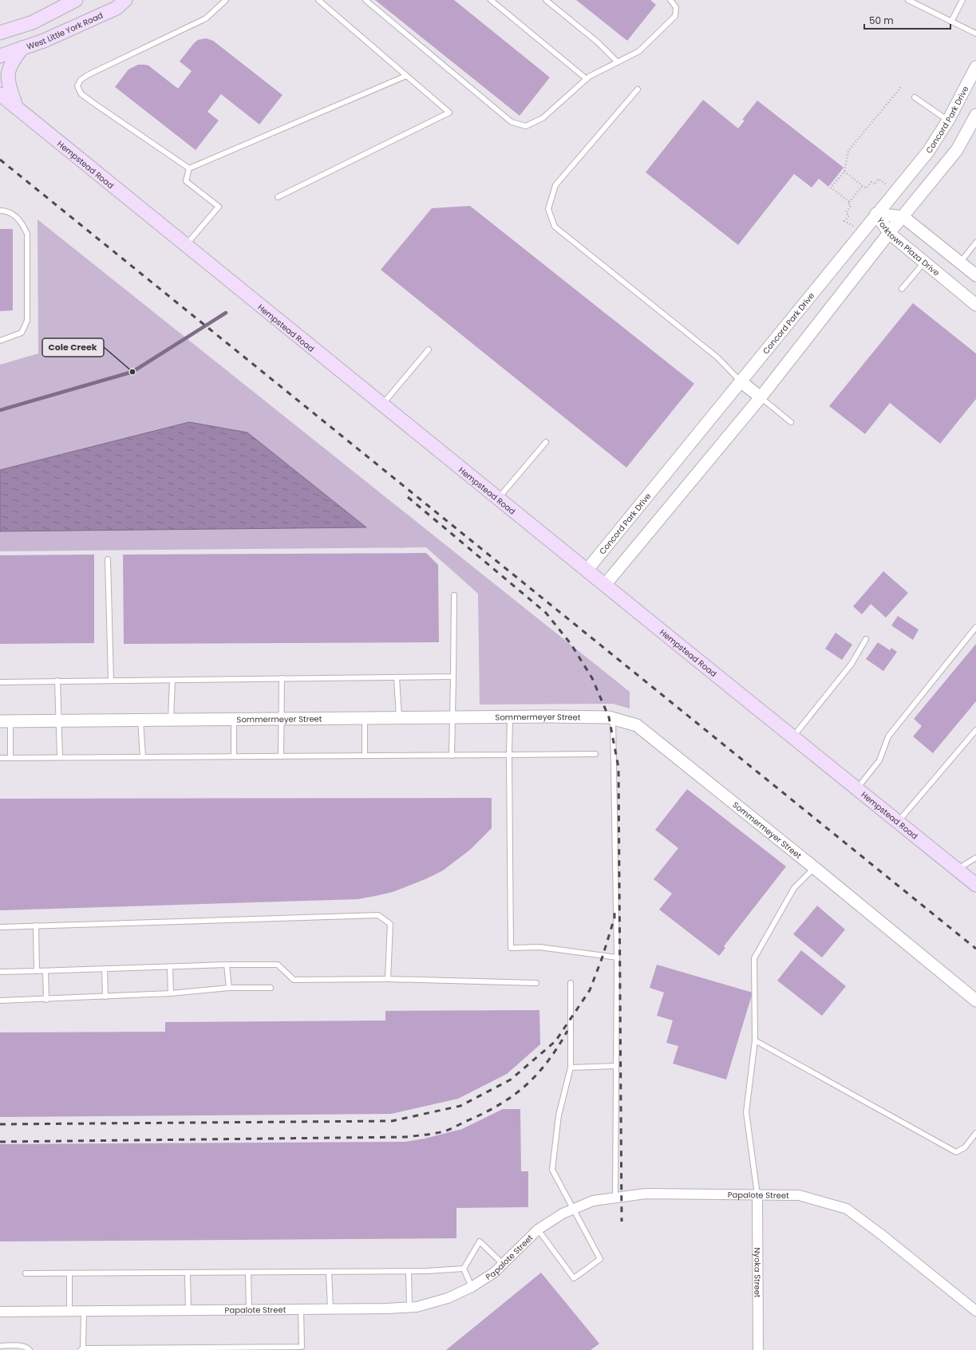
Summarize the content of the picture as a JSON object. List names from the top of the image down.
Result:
{
  "streets": {
    "main road": ["West Little York Road", "Hempstead Road"],
    "street": [
      "Concord Park Drive",
      "Yorktown Plaza Drive",
      "Sommermeyer Street",
      "Papalote Street",
      "Nyoka Street"
    ]
  },
  "crossings": [
    ["Concord Park Drive", "Hempstead Road"],
    ["Concord Park Drive", "Yorktown Plaza Drive"],
    ["Papalote Street", "Nyoka Street"]
  ],
  "places": ["Cole Creek"],
  "scale_bar": "50 m"
}
